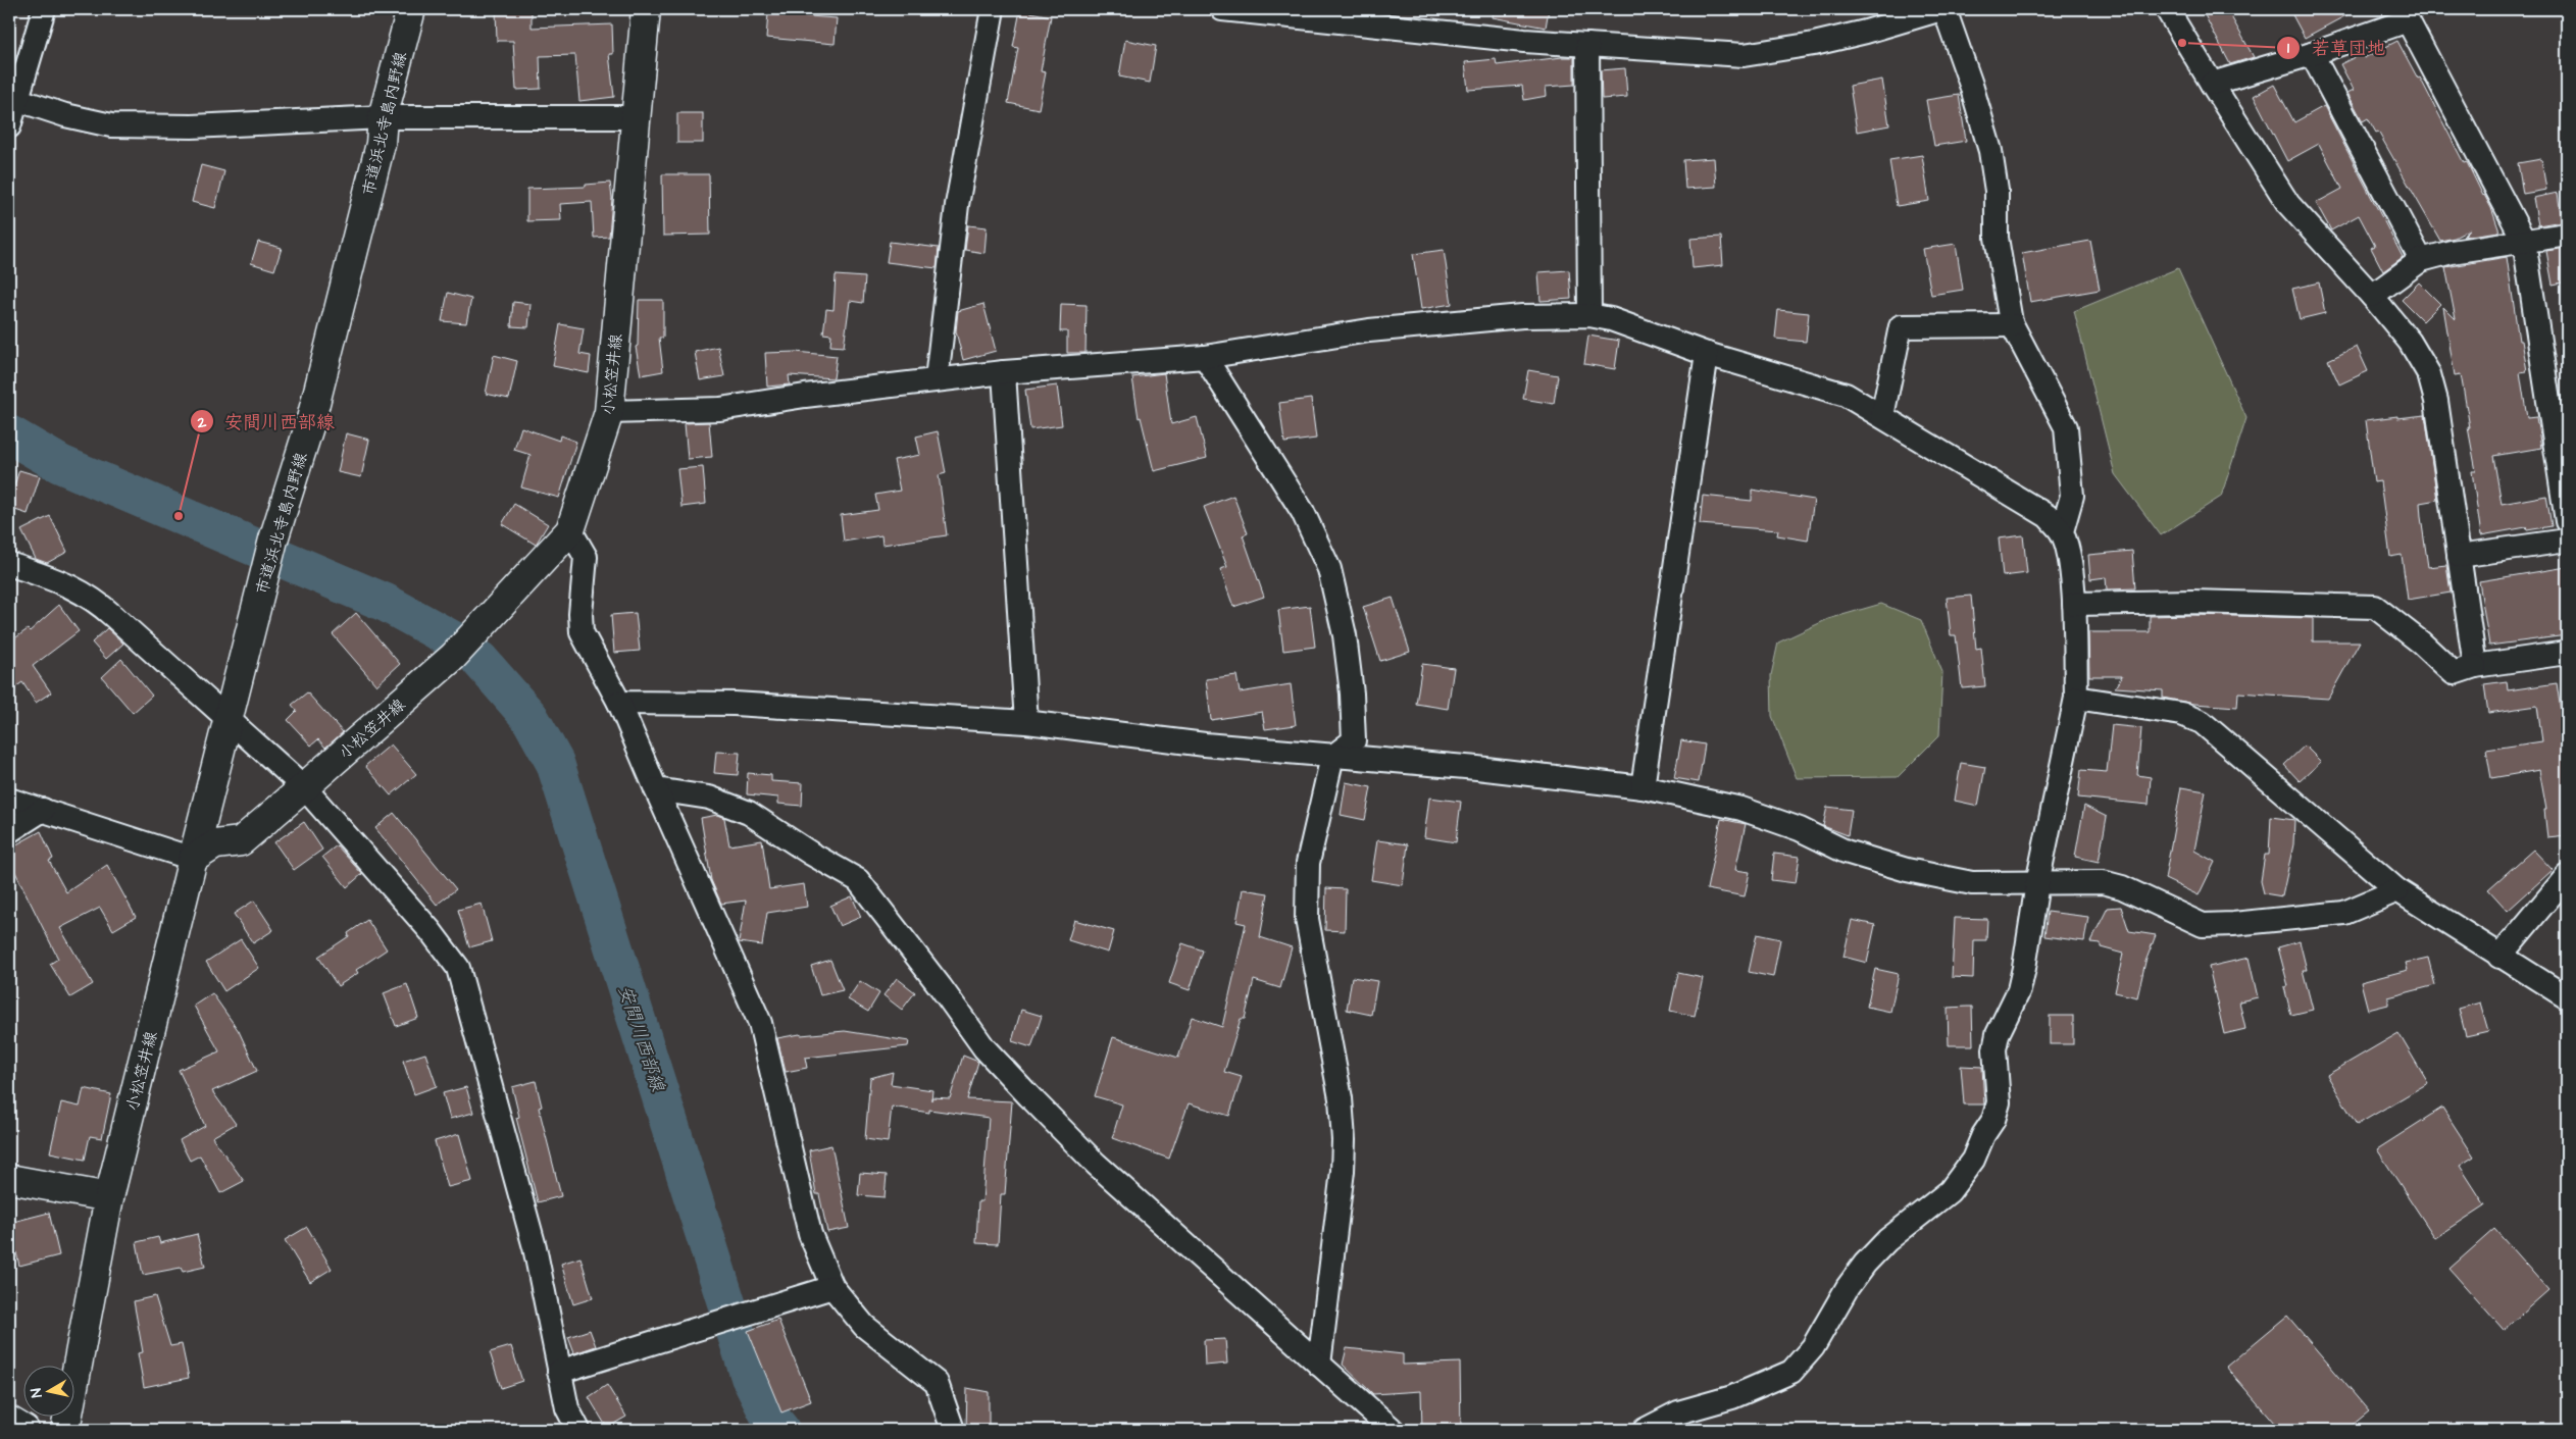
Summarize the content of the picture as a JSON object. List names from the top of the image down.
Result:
{
  "streets": {
    "main road": ["市道浜北寺島内野線", "小松笠井線"]
  },
  "crossings": [
    ["市道浜北寺島内野線", "小松笠井線"]
  ],
  "water": ["安間川西部線"],
  "places": ["若草団地", "安間川西部線"],
  "north": "left"
}
